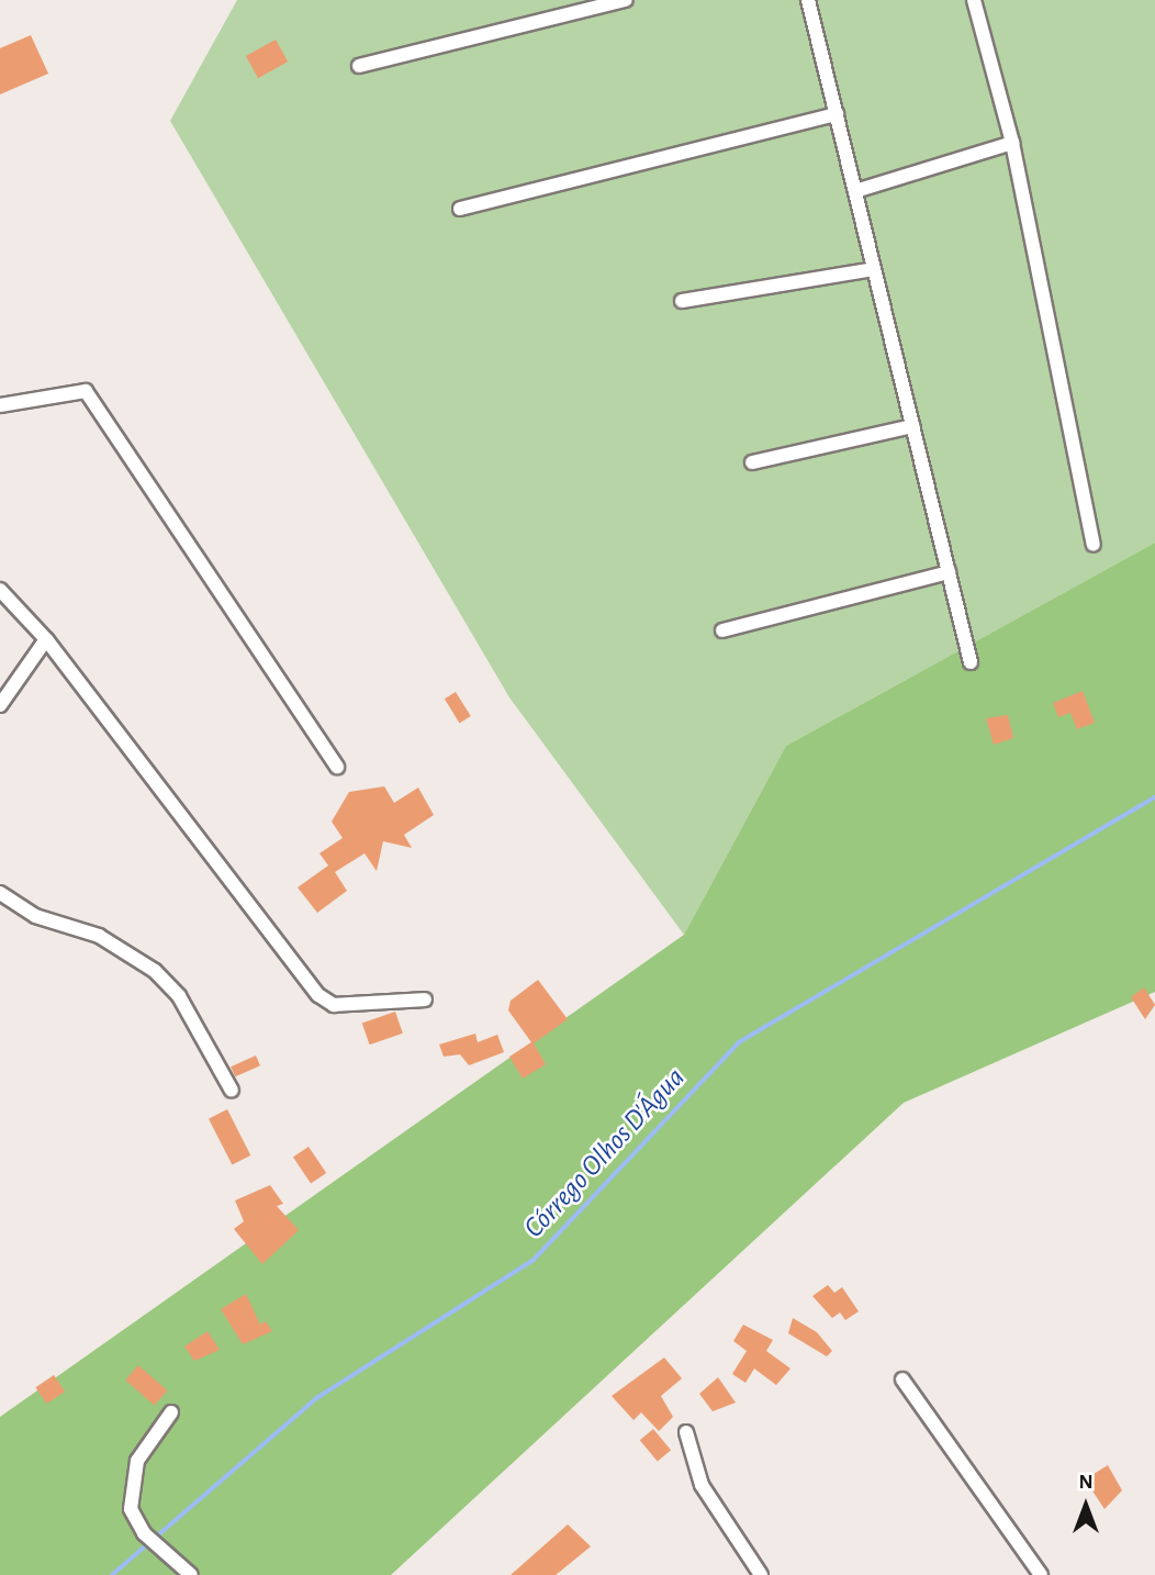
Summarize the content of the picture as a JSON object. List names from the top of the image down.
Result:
{
  "water": ["Córrego Olhos D'Água"],
  "north": "top"
}
